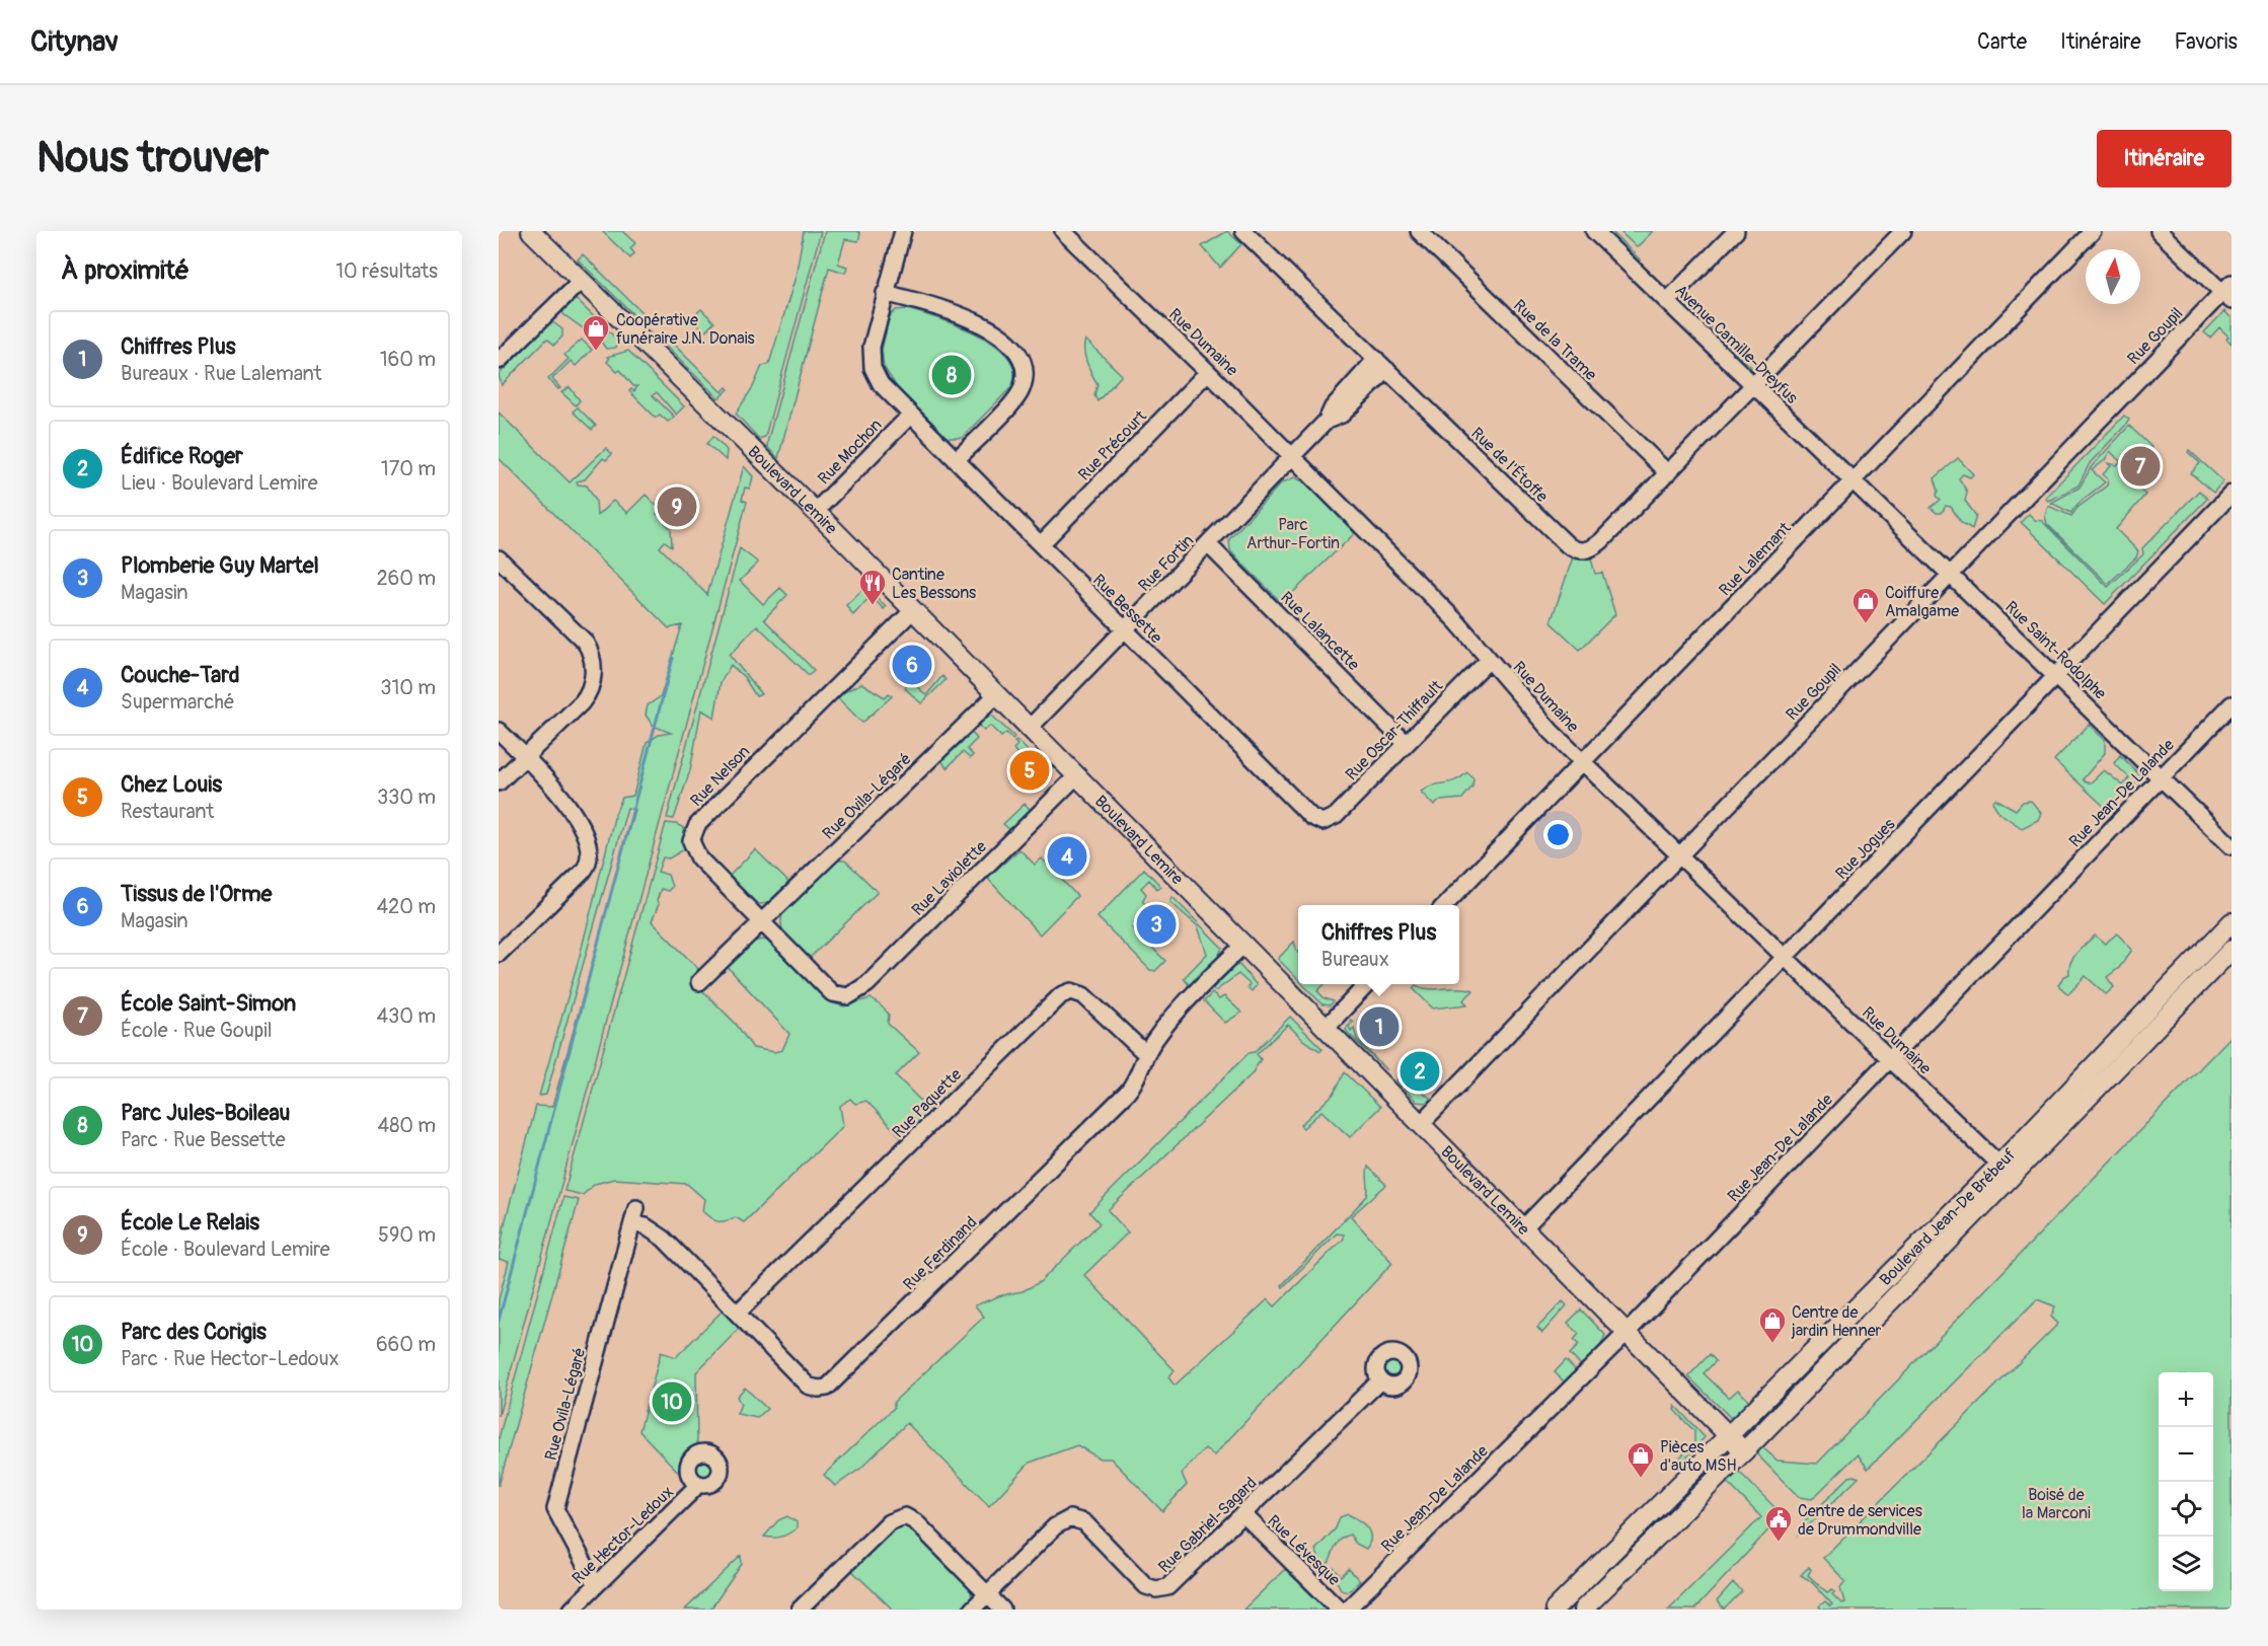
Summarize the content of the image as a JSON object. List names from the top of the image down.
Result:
{
  "streets": {
    "main road": ["Boulevard Lemire", "Boulevard Jean-De Brébeuf"],
    "street": [
      "Rue Goupil",
      "Rue de la Trame",
      "Rue Dumaine",
      "Avenue Camille-Dreyfus",
      "Rue Précourt",
      "Rue Mochon",
      "Rue de l'Étoffe",
      "Rue Lalemant",
      "Rue Fortin",
      "Rue Bessette",
      "Rue Lalancette",
      "Rue Saint-Rodolphe",
      "Rue Oscar-Thiffault",
      "Rue Nelson",
      "Rue Jean-De Lalande",
      "Rue Ovila-Légaré",
      "Rue Jogues",
      "Rue Laviolette",
      "Rue Paquette",
      "Rue Ferdinand",
      "Rue Gabriel-Sagard",
      "Rue Hector-Ledoux",
      "Rue Lévesque"
    ]
  },
  "crossings": [
    ["Rue Goupil", "Rue Dumaine"],
    ["Rue Goupil", "Boulevard Lemire"],
    ["Rue Goupil", "Rue Saint-Rodolphe"],
    ["Rue de la Trame", "Rue de l'Étoffe"],
    ["Rue Dumaine", "Rue Précourt"],
    ["Rue Dumaine", "Rue Lalemant"],
    ["Rue Dumaine", "Rue Fortin"],
    ["Rue Dumaine", "Rue Oscar-Thiffault"],
    ["Rue Dumaine", "Rue Jean-De Lalande"],
    ["Rue Dumaine", "Rue Jogues"],
    ["Rue Dumaine", "Boulevard Jean-De Brébeuf"],
    ["Avenue Camille-Dreyfus", "Rue de l'Étoffe"],
    ["Avenue Camille-Dreyfus", "Rue Lalemant"],
    ["Avenue Camille-Dreyfus", "Rue Saint-Rodolphe"],
    ["Rue Précourt", "Rue Bessette"],
    ["Rue Mochon", "Boulevard Lemire"],
    ["Rue Mochon", "Rue Bessette"],
    ["Rue de l'Étoffe", "Rue Fortin"],
    ["Boulevard Lemire", "Rue Fortin"],
    ["Boulevard Lemire", "Rue Nelson"],
    ["Boulevard Lemire", "Rue Jean-De Lalande"],
    ["Boulevard Lemire", "Rue Ovila-Légaré"],
    ["Boulevard Lemire", "Rue Jogues"],
    ["Boulevard Lemire", "Rue Laviolette"],
    ["Boulevard Lemire", "Boulevard Jean-De Brébeuf"],
    ["Boulevard Lemire", "Rue Ferdinand"],
    ["Rue Lalemant", "Rue Saint-Rodolphe"],
    ["Rue Fortin", "Rue Bessette"],
    ["Rue Fortin", "Rue Lalancette"],
    ["Rue Bessette", "Rue Oscar-Thiffault"],
    ["Rue Lalancette", "Rue Oscar-Thiffault"],
    ["Rue Saint-Rodolphe", "Rue Jean-De Lalande"],
    ["Rue Saint-Rodolphe", "Rue Jogues"],
    ["Rue Nelson", "Rue Ovila-Légaré"],
    ["Rue Nelson", "Rue Laviolette"],
    ["Rue Ovila-Légaré", "Rue Ferdinand"],
    ["Rue Ovila-Légaré", "Rue Hector-Ledoux"],
    ["Rue Paquette", "Rue Ferdinand"],
    ["Rue Gabriel-Sagard", "Rue Lévesque"]
  ],
  "parks": ["Parc Arthur-Fortin", "Boisé de la Marconi"],
  "places": {
    "shop": [
      "Coopérative funéraire J.N. Donais",
      "Coiffure Amalgame",
      "Centre de jardin Henner",
      "Pièces d'auto MSH"
    ],
    "restaurant": ["Cantine Les Bessons"],
    "public building": ["Centre de services de Drummondville"]
  },
  "north": "top",
  "page": {
    "header": "Citynav",
    "nav": ["Carte", "Itinéraire", "Favoris"],
    "buttons": "Itinéraire",
    "title": "Nous trouver",
    "heading": ["À proximité", "10 résultats"],
    "list": [
      {
        "mark": "1",
        "name": "Chiffres Plus",
        "note": "Bureaux · Rue Lalemant",
        "value": "160 m"
      },
      {
        "mark": "2",
        "name": "Édifice Roger",
        "note": "Lieu · Boulevard Lemire",
        "value": "170 m"
      },
      {
        "mark": "3",
        "name": "Plomberie Guy Martel",
        "note": "Magasin",
        "value": "260 m"
      },
      {
        "mark": "4",
        "name": "Couche-Tard",
        "note": "Supermarché",
        "value": "310 m"
      },
      {
        "mark": "5",
        "name": "Chez Louis",
        "note": "Restaurant",
        "value": "330 m"
      },
      {
        "mark": "6",
        "name": "Tissus de l'Orme",
        "note": "Magasin",
        "value": "420 m"
      },
      {
        "mark": "7",
        "name": "École Saint-Simon",
        "note": "École · Rue Goupil",
        "value": "430 m"
      },
      {
        "mark": "8",
        "name": "Parc Jules-Boileau",
        "note": "Parc · Rue Bessette",
        "value": "480 m"
      },
      {
        "mark": "9",
        "name": "École Le Relais",
        "note": "École · Boulevard Lemire",
        "value": "590 m"
      },
      {
        "mark": "10",
        "name": "Parc des Corigis",
        "note": "Parc · Rue Hector-Ledoux",
        "value": "660 m"
      }
    ],
    "pins": [
      "8",
      "7",
      "9",
      "6",
      "5",
      "4",
      "3",
      "1",
      "2",
      "10"
    ],
    "popup": ["Chiffres Plus", "Bureaux"],
    "map_buttons": ["+", "−"]
  }
}
